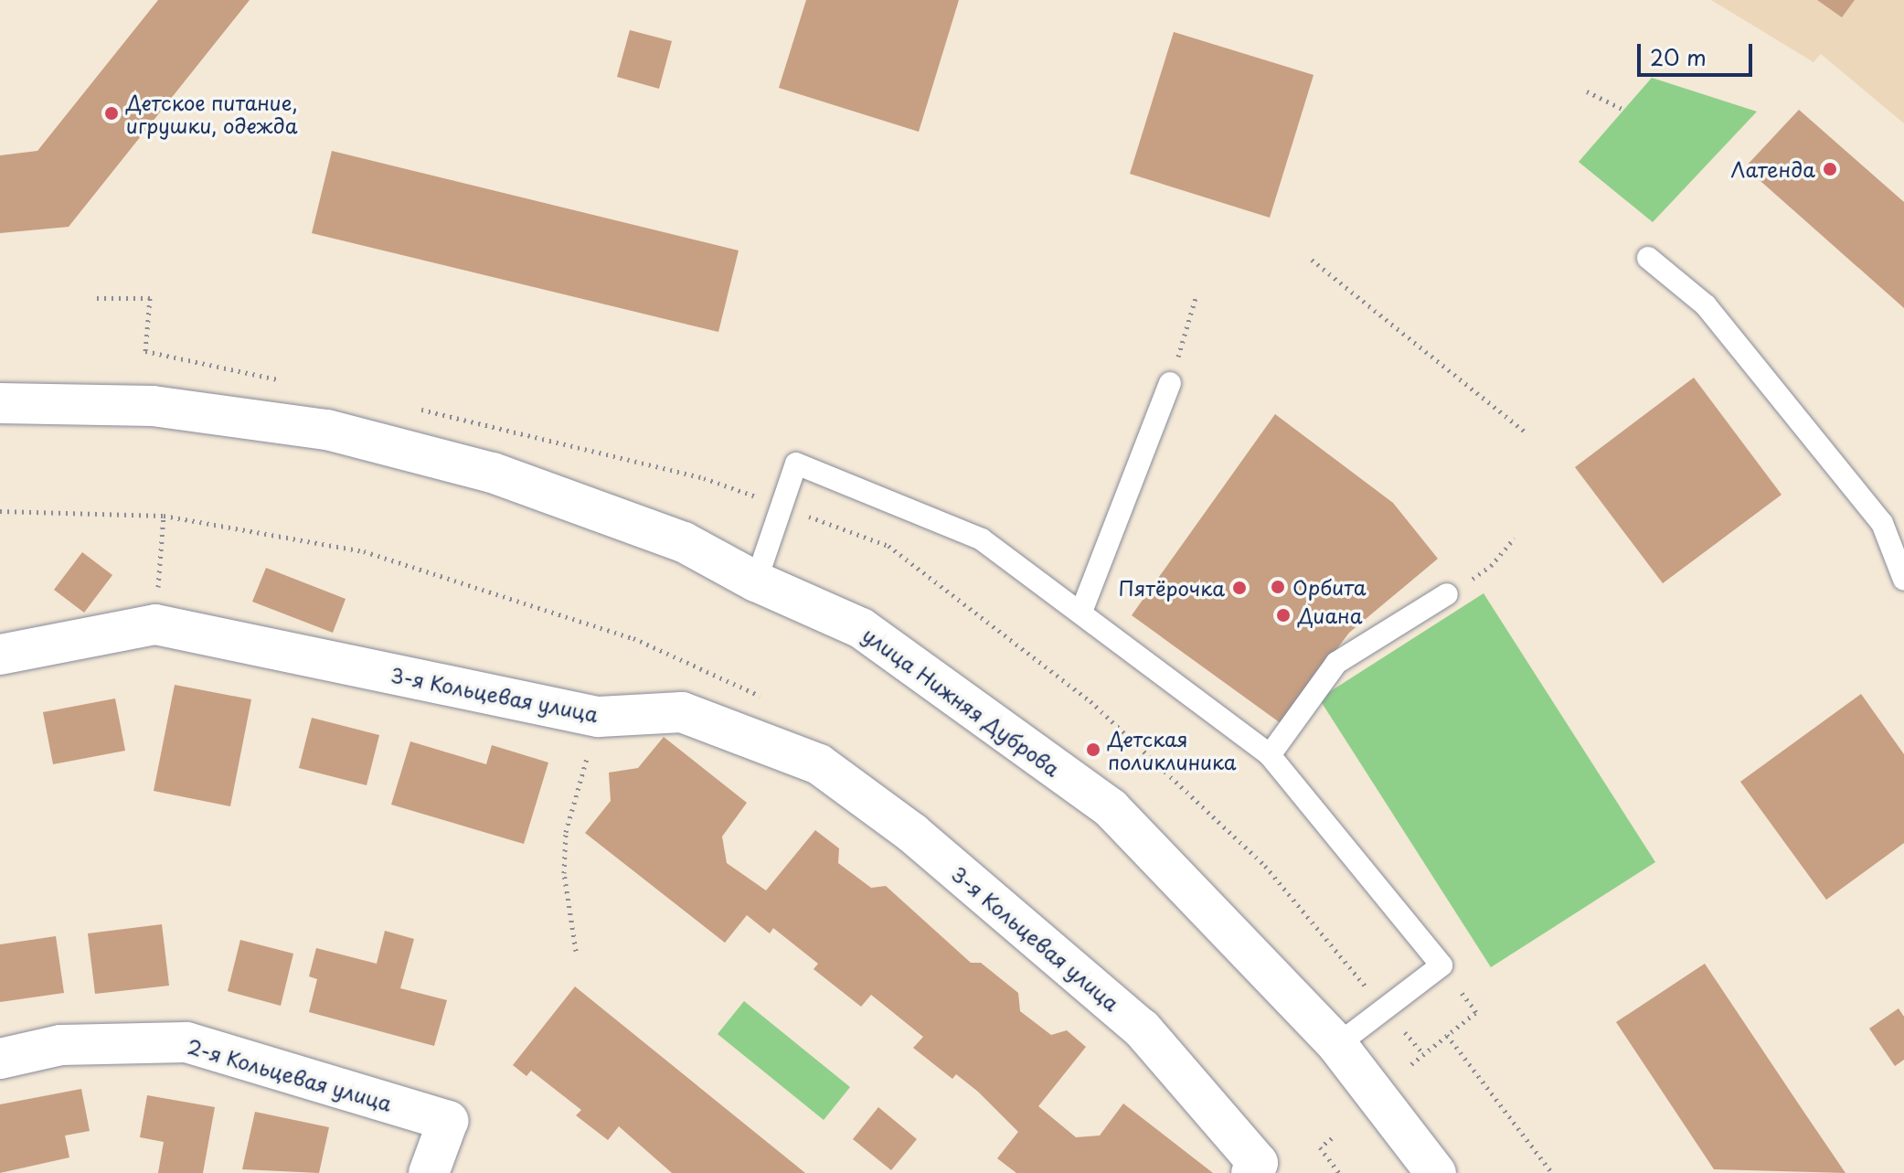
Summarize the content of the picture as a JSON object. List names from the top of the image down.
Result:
{
  "streets": {
    "street": ["3-я Кольцевая улица", "улица Нижняя Дуброва", "2-я Кольцевая улица"]
  },
  "places": [
    "Детское питание, игрушки, одежда",
    "Латенда",
    "Орбита",
    "Пятёрочка",
    "Диана",
    "Детская поликлиника"
  ],
  "scale_bar": "20 m"
}
